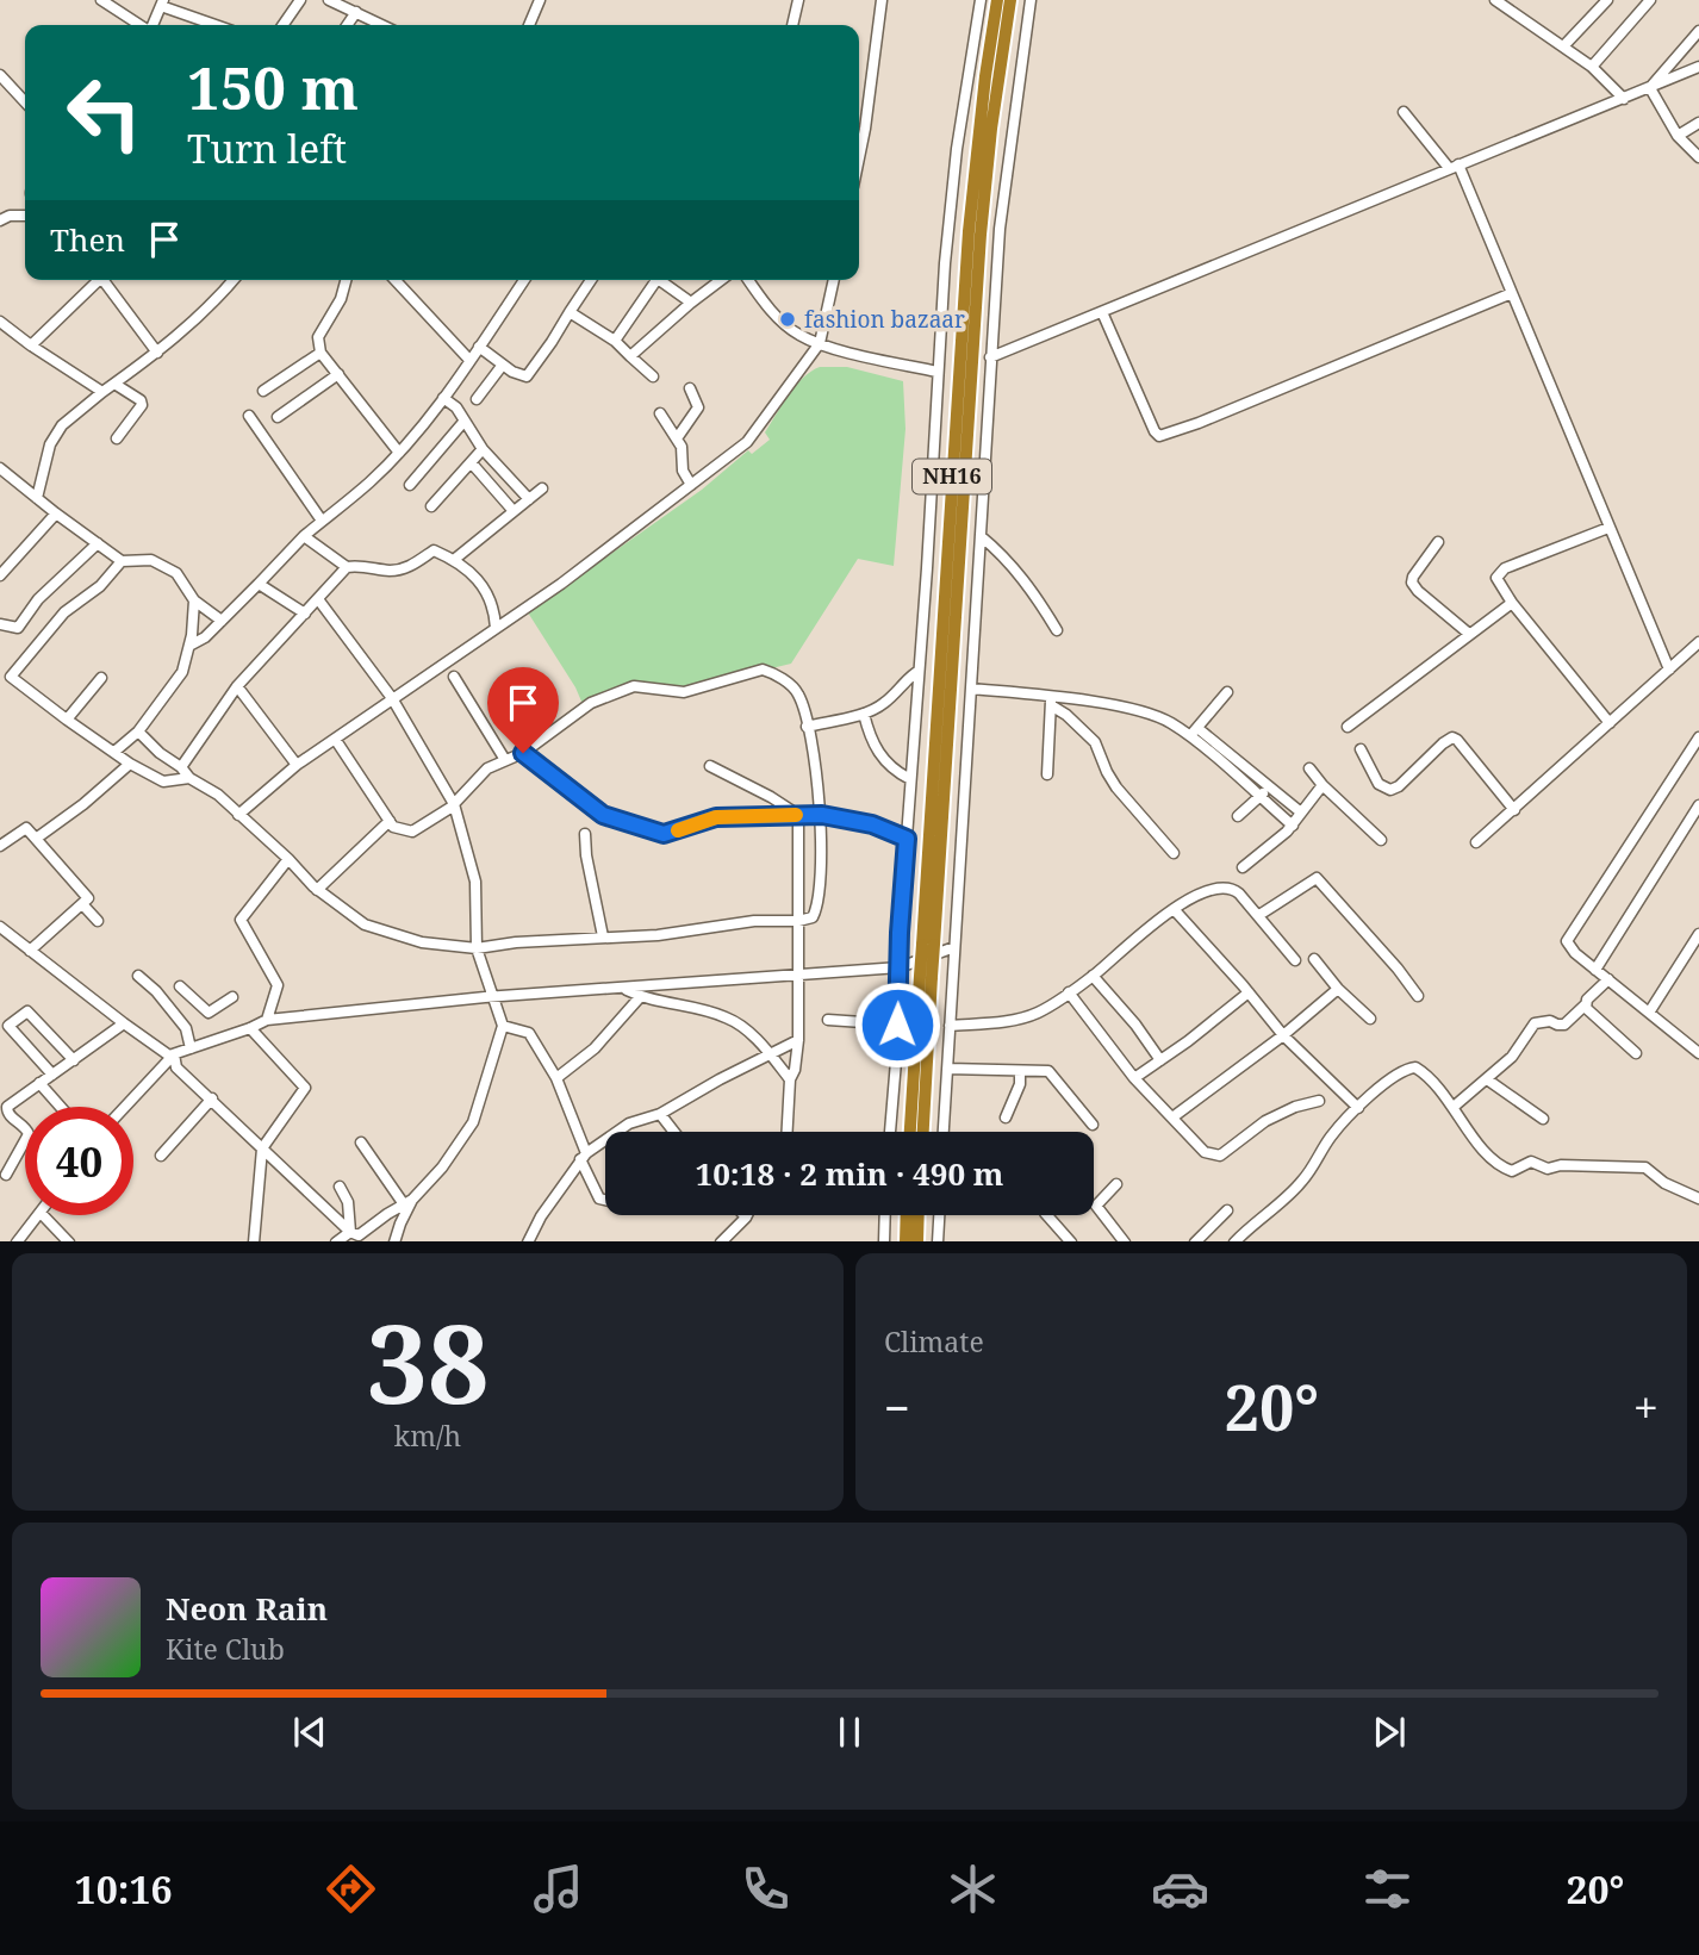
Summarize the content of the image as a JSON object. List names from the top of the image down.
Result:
{
  "streets": {
    "highway": ["NH16"]
  },
  "places": ["fashion bazaar"],
  "page": {
    "turn": ["150 m", "Turn left"],
    "then": "Then",
    "limit": "40",
    "trip": "10:18 · 2 min · 490 m",
    "tile": [
      ["38", "km/h"],
      "Climate"
    ],
    "heat": ["−", "20°", "+"],
    "song": ["Neon Rain", "Kite Club"],
    "tabs": ["10:16", "20°"]
  }
}
